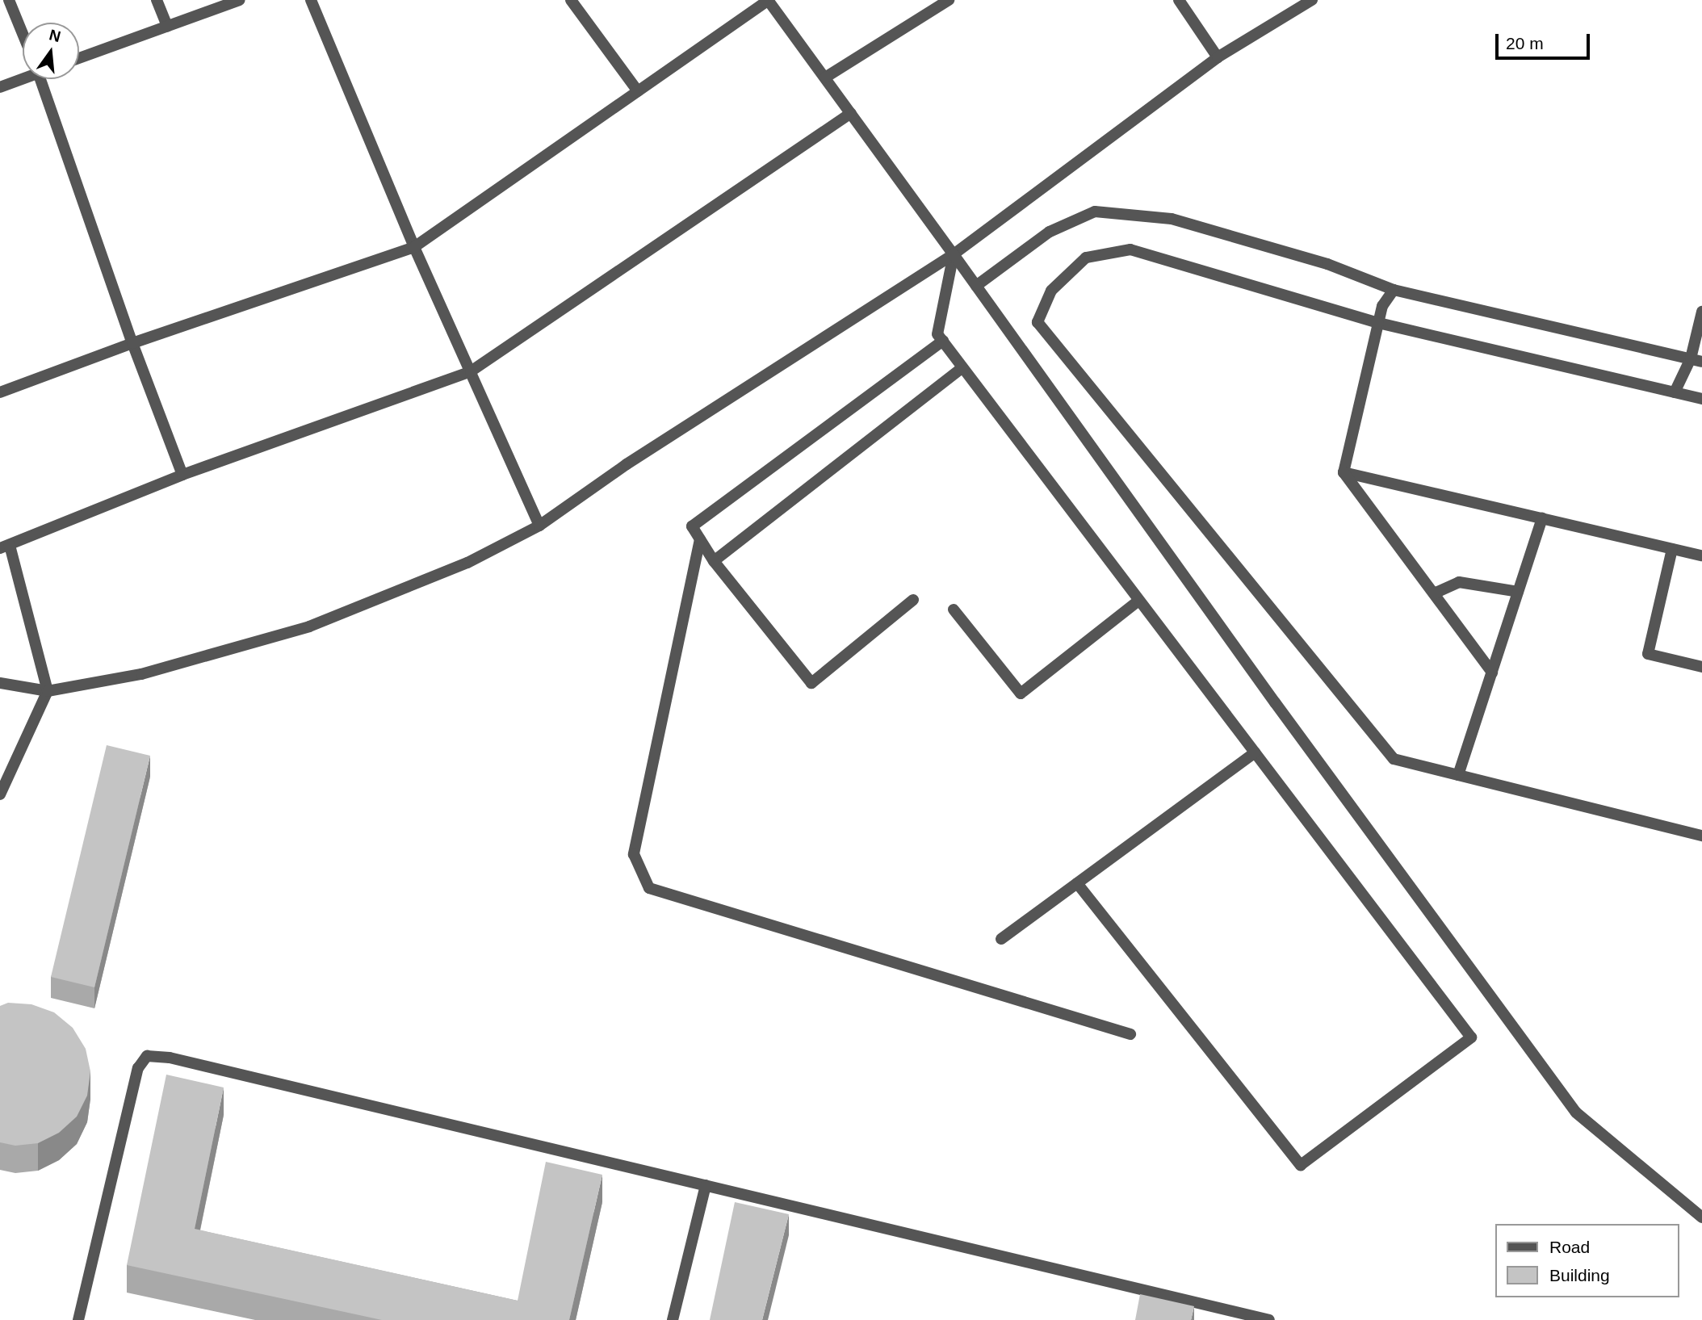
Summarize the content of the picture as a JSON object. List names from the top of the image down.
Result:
{
  "legend": ["Road", "Building"],
  "scale_bar": "20 m",
  "north": "top"
}
